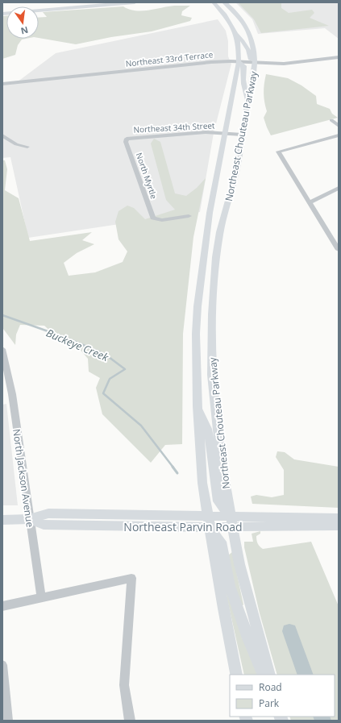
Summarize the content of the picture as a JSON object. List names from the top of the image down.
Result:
{
  "streets": {
    "main road": ["Northeast Chouteau Parkway", "Northeast Parvin Road"],
    "street": [
      "Northeast 33rd Terrace",
      "Northeast 34th Street",
      "North Myrtle",
      "North Jackson Avenue"
    ]
  },
  "crossings": [
    ["Northeast 33rd Terrace", "Northeast Chouteau Parkway"],
    ["Northeast 34th Street", "Northeast Chouteau Parkway"],
    ["Northeast 34th Street", "North Myrtle"],
    ["Northeast Chouteau Parkway", "Northeast Parvin Road"],
    ["North Jackson Avenue", "Northeast Parvin Road"]
  ],
  "water": ["Buckeye Creek"],
  "legend": ["Road", "Park"],
  "north": "bottom"
}
